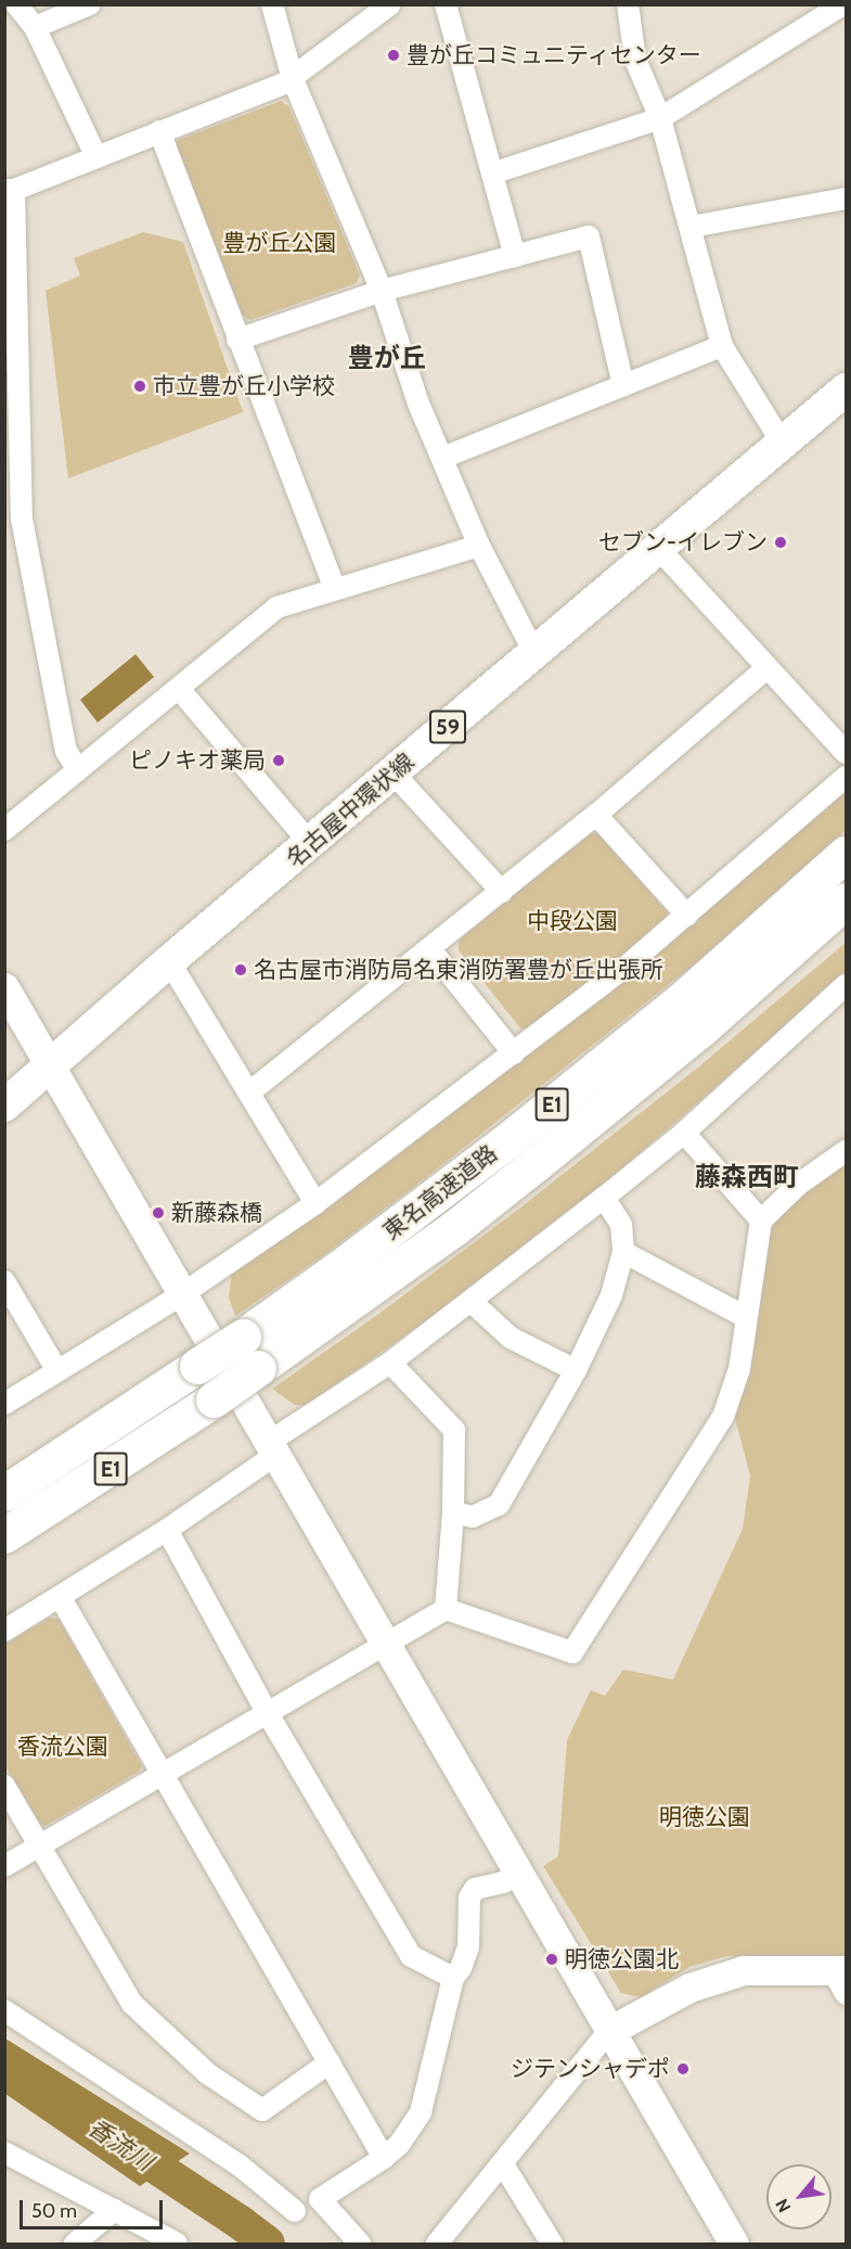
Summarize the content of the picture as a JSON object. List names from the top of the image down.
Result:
{
  "streets": {
    "highway": ["E1", "東名高速道路"],
    "main road": ["59", "名古屋中環状線"]
  },
  "districts": ["豊が丘", "藤森西町"],
  "water": ["香流川"],
  "parks": [
    "豊が丘公園",
    "中段公園",
    "香流公園",
    "明徳公園"
  ],
  "places": [
    "豊が丘コミュニティセンター",
    "市立豊が丘小学校",
    "セブン-イレブン",
    "ピノキオ薬局",
    "名古屋市消防局名東消防署豊が丘出張所",
    "新藤森橋",
    "明徳公園北",
    "ジテンシャデポ"
  ],
  "scale_bar": "50 m",
  "north": "bottom left"
}
